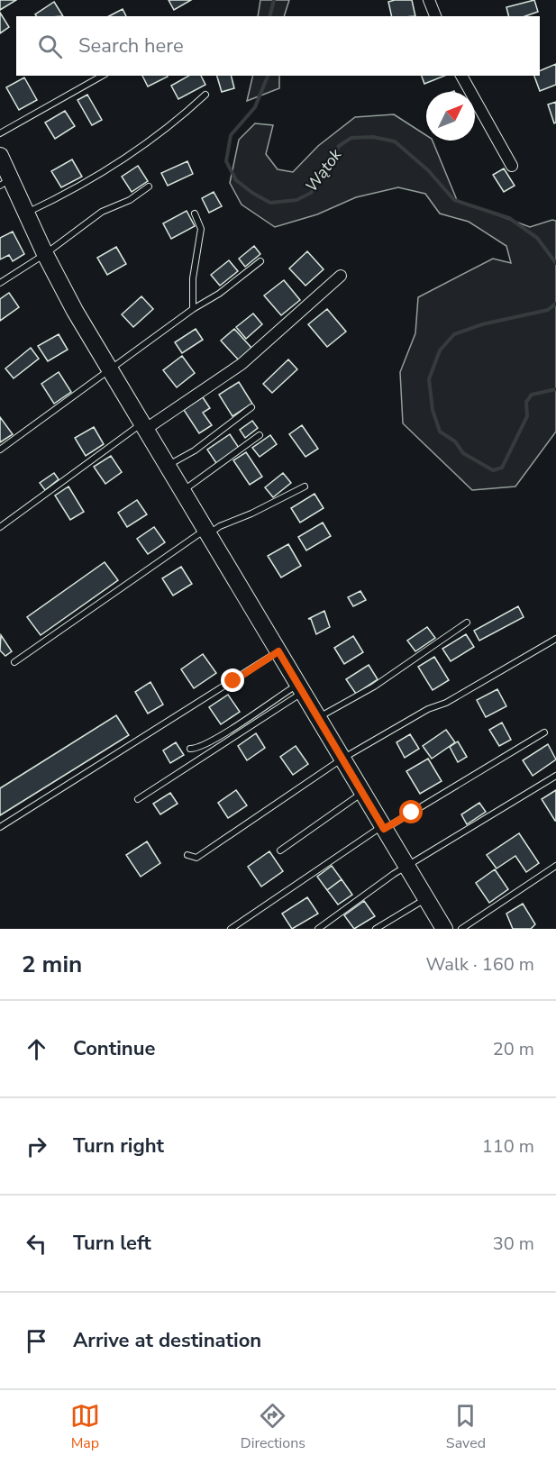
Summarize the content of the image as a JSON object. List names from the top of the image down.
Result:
{
  "water": ["Wątok"],
  "north": "top right",
  "page": {
    "search": "Search here",
    "heading": ["2 min", "Walk · 160 m"],
    "list": [
      ["Continue", "20 m"],
      ["Turn right", "110 m"],
      ["Turn left", "30 m"],
      "Arrive at destination"
    ],
    "nav": ["Map", "Directions", "Saved"]
  }
}
